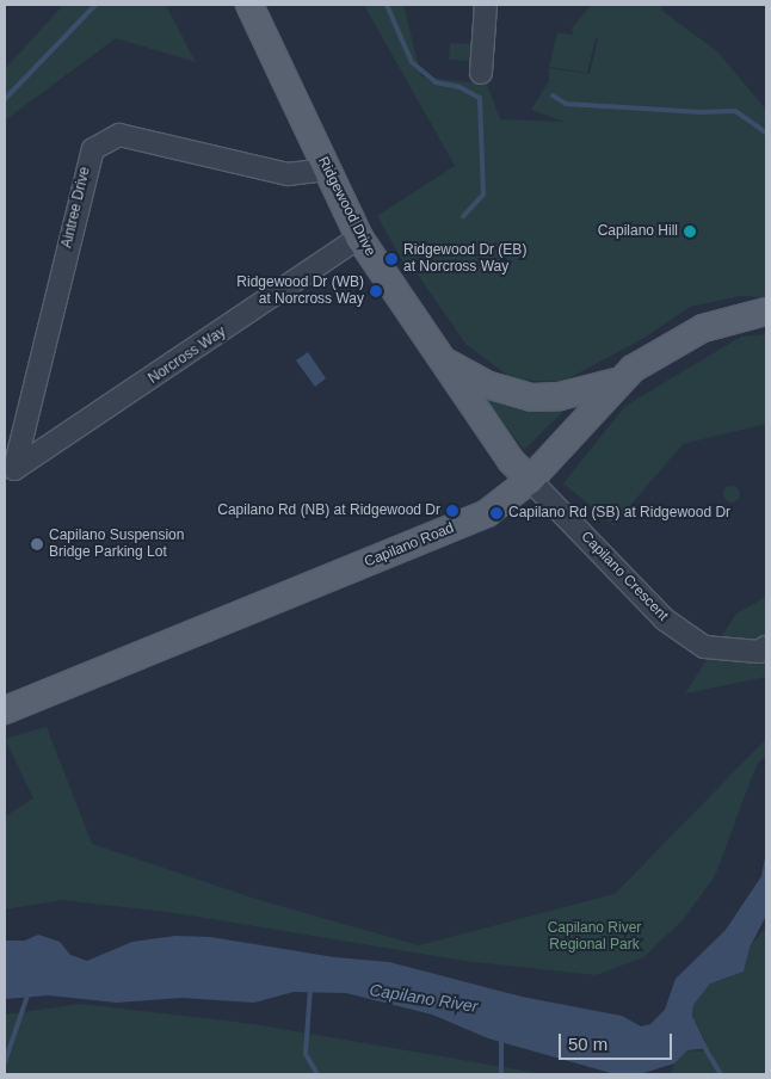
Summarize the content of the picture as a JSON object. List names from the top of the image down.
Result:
{
  "streets": {
    "main road": ["Ridgewood Drive", "Capilano Road"],
    "street": ["Aintree Drive", "Norcross Way", "Capilano Crescent"]
  },
  "crossings": [
    ["Ridgewood Drive", "Aintree Drive"],
    ["Ridgewood Drive", "Norcross Way"],
    ["Ridgewood Drive", "Capilano Road"],
    ["Ridgewood Drive", "Capilano Crescent"],
    ["Aintree Drive", "Norcross Way"],
    ["Capilano Road", "Capilano Crescent"]
  ],
  "water": ["Capilano River"],
  "parks": ["Capilano River Regional Park"],
  "places": [
    "Capilano Hill",
    "Ridgewood Dr (EB) at Norcross Way",
    "Ridgewood Dr (WB) at Norcross Way",
    "Capilano Rd (NB) at Ridgewood Dr",
    "Capilano Rd (SB) at Ridgewood Dr",
    "Capilano Suspension Bridge Parking Lot"
  ],
  "scale_bar": "50 m"
}
